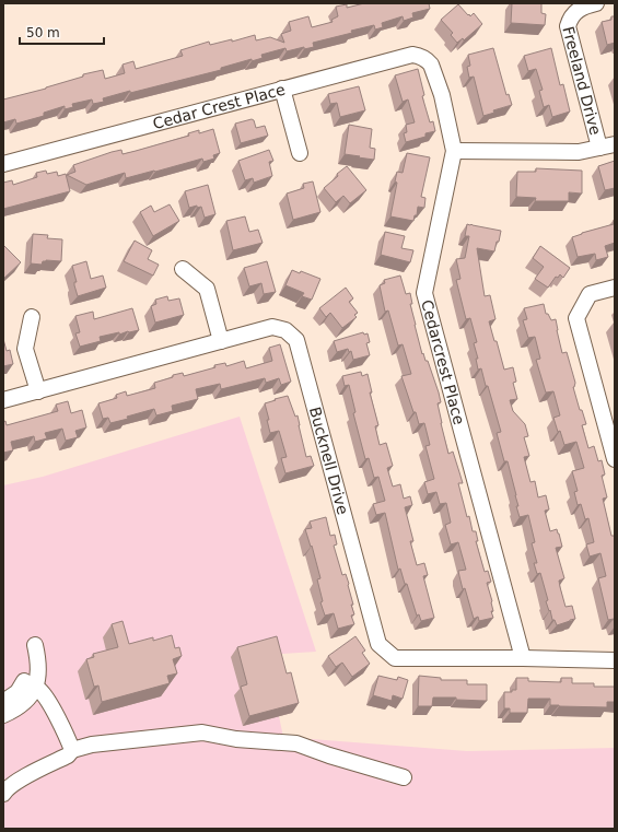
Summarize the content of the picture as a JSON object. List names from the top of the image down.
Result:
{
  "streets": {
    "street": [
      "Freeland Drive",
      "Cedar Crest Place",
      "Cedarcrest Place",
      "Bucknell Drive"
    ]
  },
  "crossings": [
    ["Cedar Crest Place", "Cedarcrest Place"],
    ["Cedarcrest Place", "Bucknell Drive"]
  ],
  "scale_bar": "50 m"
}
